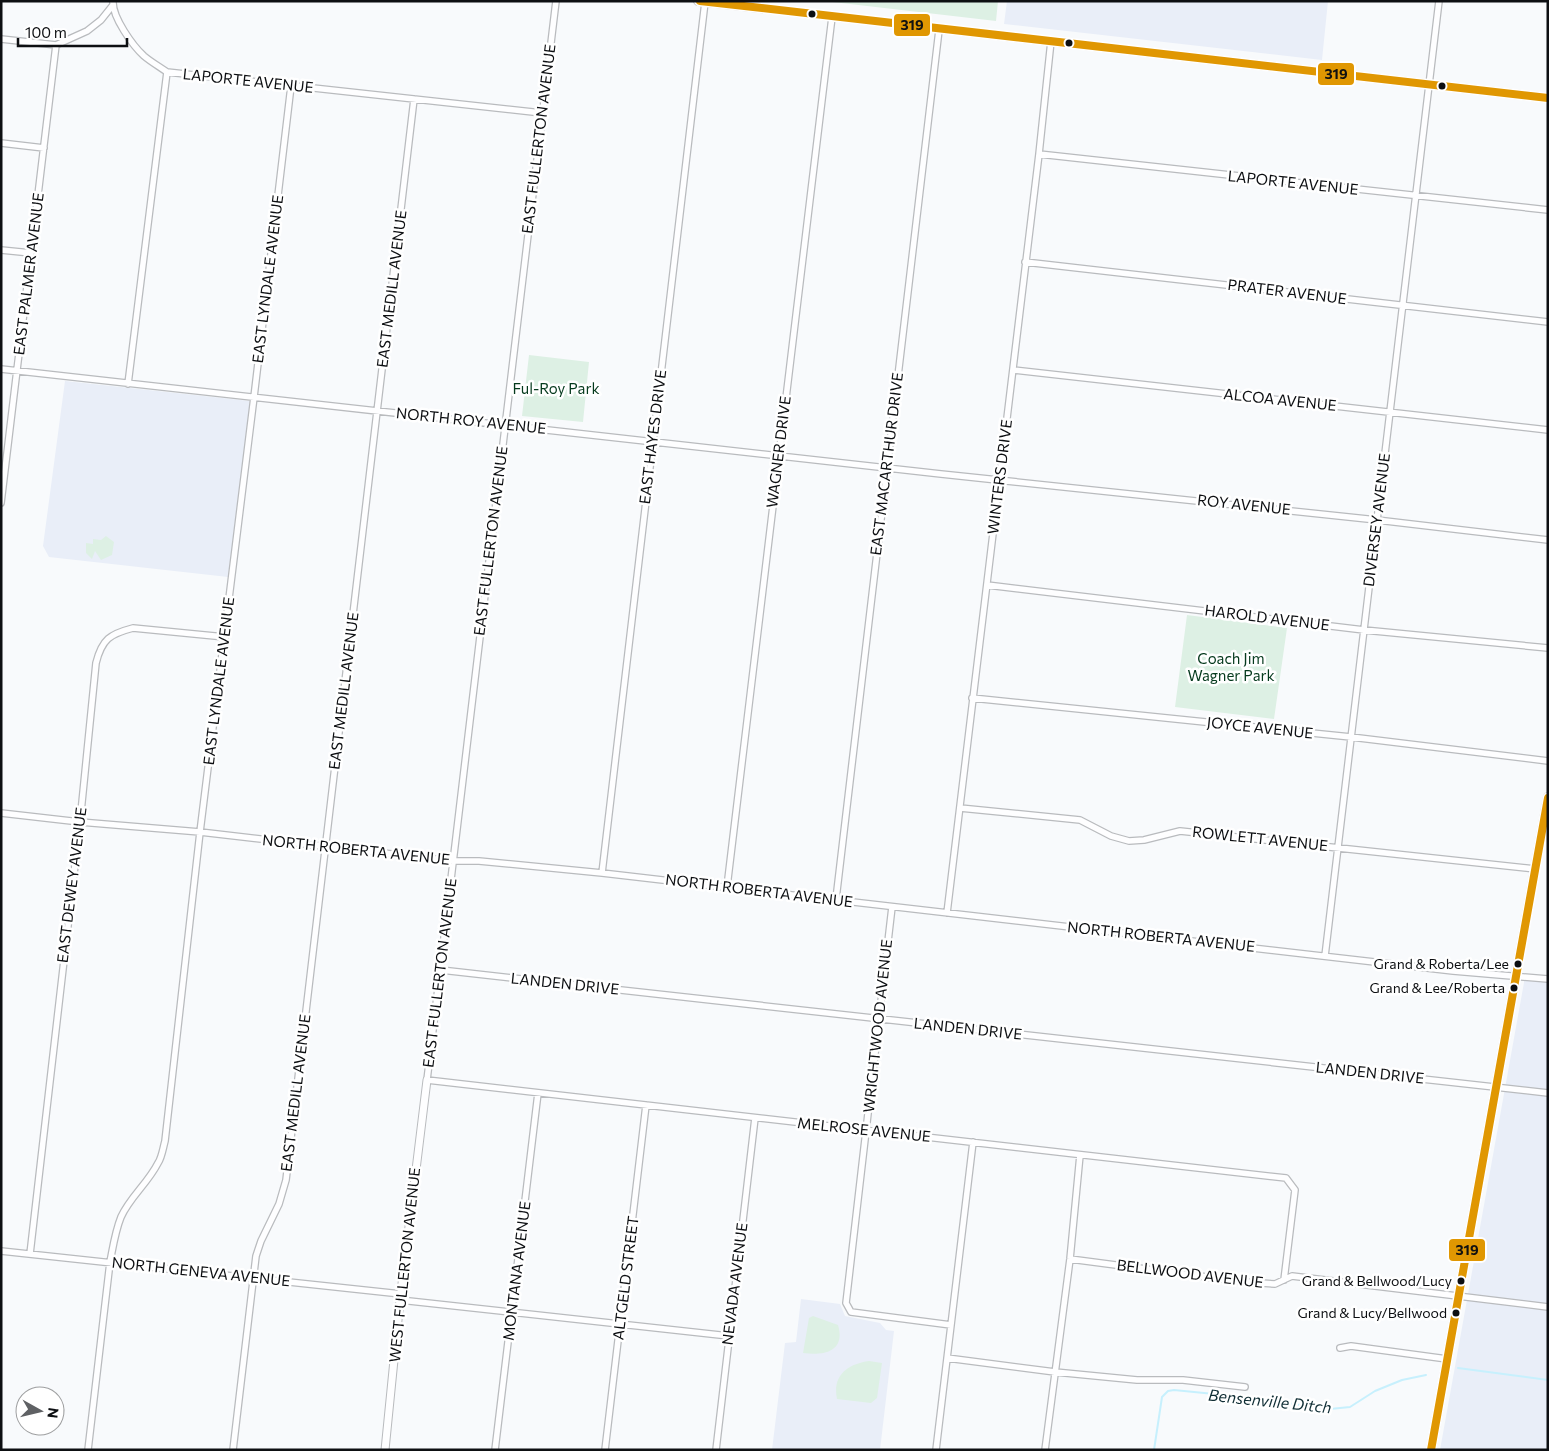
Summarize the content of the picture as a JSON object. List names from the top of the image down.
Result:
{
  "streets": {
    "street": [
      "LAPORTE AVENUE",
      "EAST FULLERTON AVENUE",
      "EAST PALMER AVENUE",
      "EAST LYNDALE AVENUE",
      "EAST MEDILL AVENUE",
      "PRATER AVENUE",
      "ALCOA AVENUE",
      "NORTH ROY AVENUE",
      "EAST HAYES DRIVE",
      "WAGNER DRIVE",
      "EAST MACARTHUR DRIVE",
      "WINTERS DRIVE",
      "ROY AVENUE",
      "DIVERSEY AVENUE",
      "HAROLD AVENUE",
      "JOYCE AVENUE",
      "ROWLETT AVENUE",
      "NORTH ROBERTA AVENUE",
      "EAST DEWEY AVENUE",
      "LANDEN DRIVE",
      "WRIGHTWOOD AVENUE",
      "MELROSE AVENUE",
      "WEST FULLERTON AVENUE",
      "MONTANA AVENUE",
      "NORTH GENEVA AVENUE",
      "BELLWOOD AVENUE",
      "ALTGELD STREET",
      "NEVADA AVENUE"
    ]
  },
  "crossings": [
    ["LAPORTE AVENUE", "EAST FULLERTON AVENUE"],
    ["LAPORTE AVENUE", "EAST PALMER AVENUE"],
    ["LAPORTE AVENUE", "EAST LYNDALE AVENUE"],
    ["LAPORTE AVENUE", "EAST MEDILL AVENUE"],
    ["LAPORTE AVENUE", "WINTERS DRIVE"],
    ["LAPORTE AVENUE", "DIVERSEY AVENUE"],
    ["EAST FULLERTON AVENUE", "NORTH ROY AVENUE"],
    ["EAST FULLERTON AVENUE", "NORTH ROBERTA AVENUE"],
    ["EAST FULLERTON AVENUE", "LANDEN DRIVE"],
    ["EAST FULLERTON AVENUE", "MELROSE AVENUE"],
    ["EAST FULLERTON AVENUE", "WEST FULLERTON AVENUE"],
    ["EAST PALMER AVENUE", "NORTH ROY AVENUE"],
    ["EAST LYNDALE AVENUE", "NORTH ROY AVENUE"],
    ["EAST LYNDALE AVENUE", "NORTH ROBERTA AVENUE"],
    ["EAST LYNDALE AVENUE", "EAST DEWEY AVENUE"],
    ["EAST LYNDALE AVENUE", "NORTH GENEVA AVENUE"],
    ["EAST MEDILL AVENUE", "NORTH ROY AVENUE"],
    ["EAST MEDILL AVENUE", "NORTH ROBERTA AVENUE"],
    ["EAST MEDILL AVENUE", "NORTH GENEVA AVENUE"],
    ["PRATER AVENUE", "WINTERS DRIVE"],
    ["PRATER AVENUE", "DIVERSEY AVENUE"],
    ["ALCOA AVENUE", "WINTERS DRIVE"],
    ["ALCOA AVENUE", "DIVERSEY AVENUE"],
    ["NORTH ROY AVENUE", "EAST HAYES DRIVE"],
    ["NORTH ROY AVENUE", "WAGNER DRIVE"],
    ["NORTH ROY AVENUE", "EAST MACARTHUR DRIVE"],
    ["NORTH ROY AVENUE", "ROY AVENUE"],
    ["EAST HAYES DRIVE", "NORTH ROBERTA AVENUE"],
    ["WAGNER DRIVE", "NORTH ROBERTA AVENUE"],
    ["EAST MACARTHUR DRIVE", "NORTH ROBERTA AVENUE"],
    ["WINTERS DRIVE", "ROY AVENUE"],
    ["WINTERS DRIVE", "HAROLD AVENUE"],
    ["WINTERS DRIVE", "JOYCE AVENUE"],
    ["WINTERS DRIVE", "ROWLETT AVENUE"],
    ["WINTERS DRIVE", "NORTH ROBERTA AVENUE"],
    ["ROY AVENUE", "DIVERSEY AVENUE"],
    ["DIVERSEY AVENUE", "HAROLD AVENUE"],
    ["DIVERSEY AVENUE", "JOYCE AVENUE"],
    ["DIVERSEY AVENUE", "ROWLETT AVENUE"],
    ["DIVERSEY AVENUE", "NORTH ROBERTA AVENUE"],
    ["NORTH ROBERTA AVENUE", "EAST DEWEY AVENUE"],
    ["NORTH ROBERTA AVENUE", "WRIGHTWOOD AVENUE"],
    ["EAST DEWEY AVENUE", "NORTH GENEVA AVENUE"],
    ["LANDEN DRIVE", "WRIGHTWOOD AVENUE"],
    ["WRIGHTWOOD AVENUE", "MELROSE AVENUE"],
    ["MELROSE AVENUE", "WEST FULLERTON AVENUE"],
    ["MELROSE AVENUE", "MONTANA AVENUE"],
    ["MELROSE AVENUE", "BELLWOOD AVENUE"],
    ["MELROSE AVENUE", "ALTGELD STREET"],
    ["MELROSE AVENUE", "NEVADA AVENUE"],
    ["WEST FULLERTON AVENUE", "NORTH GENEVA AVENUE"],
    ["MONTANA AVENUE", "NORTH GENEVA AVENUE"],
    ["NORTH GENEVA AVENUE", "ALTGELD STREET"],
    ["NORTH GENEVA AVENUE", "NEVADA AVENUE"]
  ],
  "water": ["Bensenville Ditch"],
  "parks": ["Ful-Roy Park", "Coach Jim Wagner Park"],
  "places": [
    "Grand & Roberta/Lee",
    "Grand & Lee/Roberta",
    "Grand & Bellwood/Lucy",
    "Grand & Lucy/Bellwood"
  ],
  "lines": ["transit line 319"],
  "scale_bar": "100 m",
  "north": "right"
}
